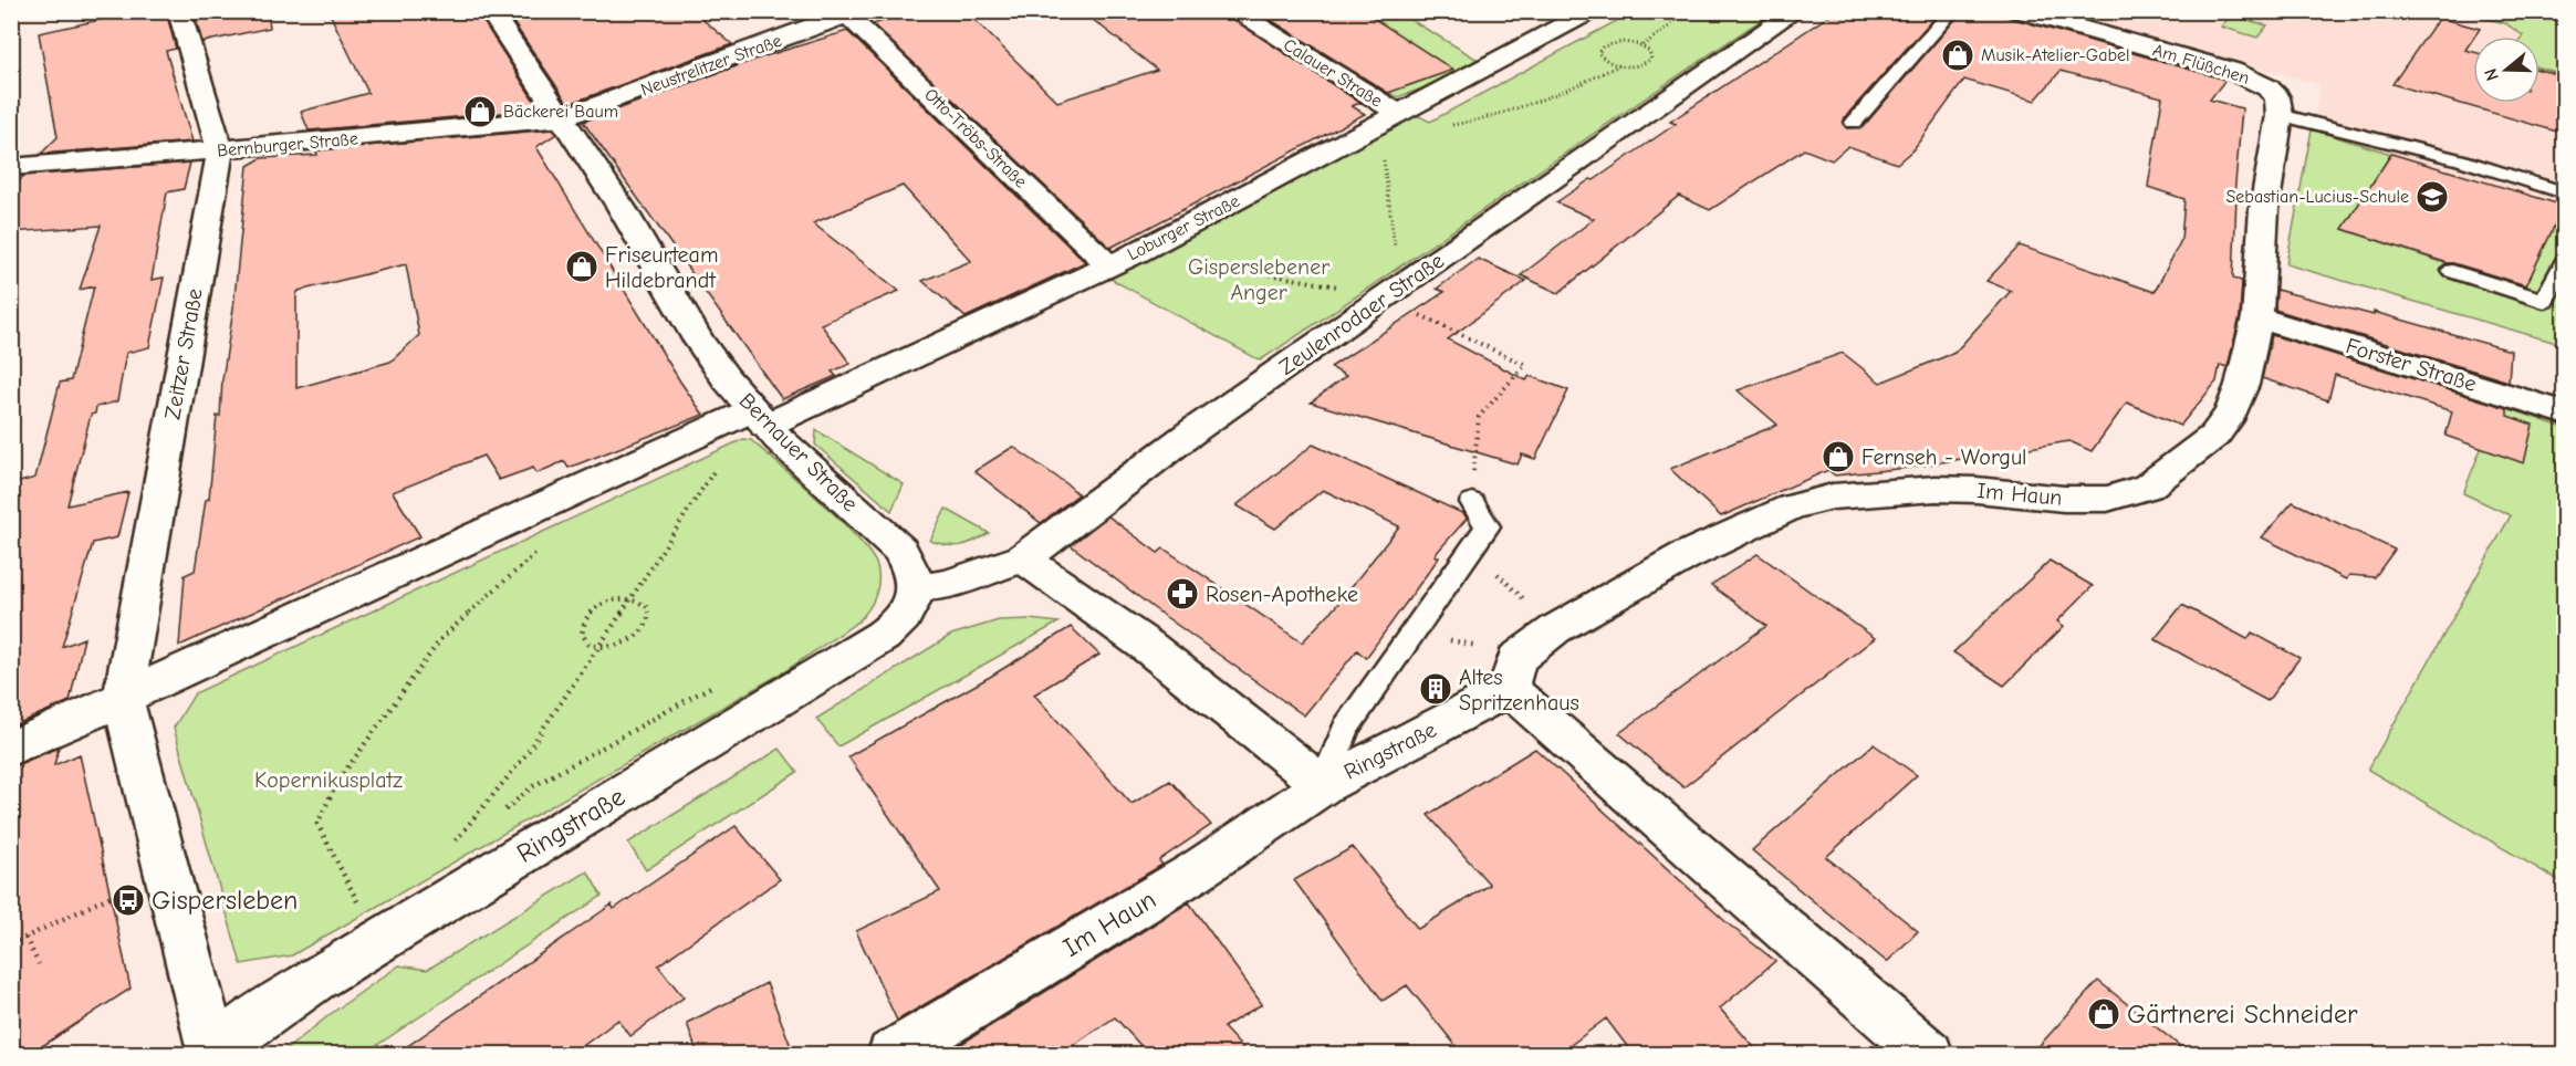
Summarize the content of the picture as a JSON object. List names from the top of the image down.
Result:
{
  "streets": {
    "street": [
      "Am Flüßchen",
      "Neustrelitzer Straße",
      "Calauer Straße",
      "Otto-Tröbs-Straße",
      "Bernburger Straße",
      "Loburger Straße",
      "Zeulenrodaer Straße",
      "Zeitzer Straße",
      "Forster Straße",
      "Bernauer Straße",
      "Im Haun",
      "Ringstraße"
    ]
  },
  "crossings": [
    ["Am Flüßchen", "Im Haun"],
    ["Neustrelitzer Straße", "Otto-Tröbs-Straße"],
    ["Neustrelitzer Straße", "Bernburger Straße"],
    ["Neustrelitzer Straße", "Bernauer Straße"],
    ["Calauer Straße", "Loburger Straße"],
    ["Otto-Tröbs-Straße", "Loburger Straße"],
    ["Bernburger Straße", "Zeitzer Straße"],
    ["Bernburger Straße", "Bernauer Straße"],
    ["Loburger Straße", "Bernauer Straße"],
    ["Zeulenrodaer Straße", "Bernauer Straße"],
    ["Zeulenrodaer Straße", "Ringstraße"],
    ["Forster Straße", "Im Haun"],
    ["Bernauer Straße", "Ringstraße"],
    ["Im Haun", "Ringstraße"]
  ],
  "parks": ["Gisperslebener Anger", "Kopernikusplatz"],
  "places": {
    "shop": [
      "Musik-Atelier-Gabel",
      "Bäckerei Baum",
      "Friseurteam Hildebrandt",
      "Fernseh - Worgul",
      "Gärtnerei Schneider"
    ],
    "school or university": ["Sebastian-Lucius-Schule"],
    "pharmacy": ["Rosen-Apotheke"],
    "building": ["Altes Spritzenhaus"],
    "bus stop": ["Gispersleben"]
  },
  "north": "left"
}
